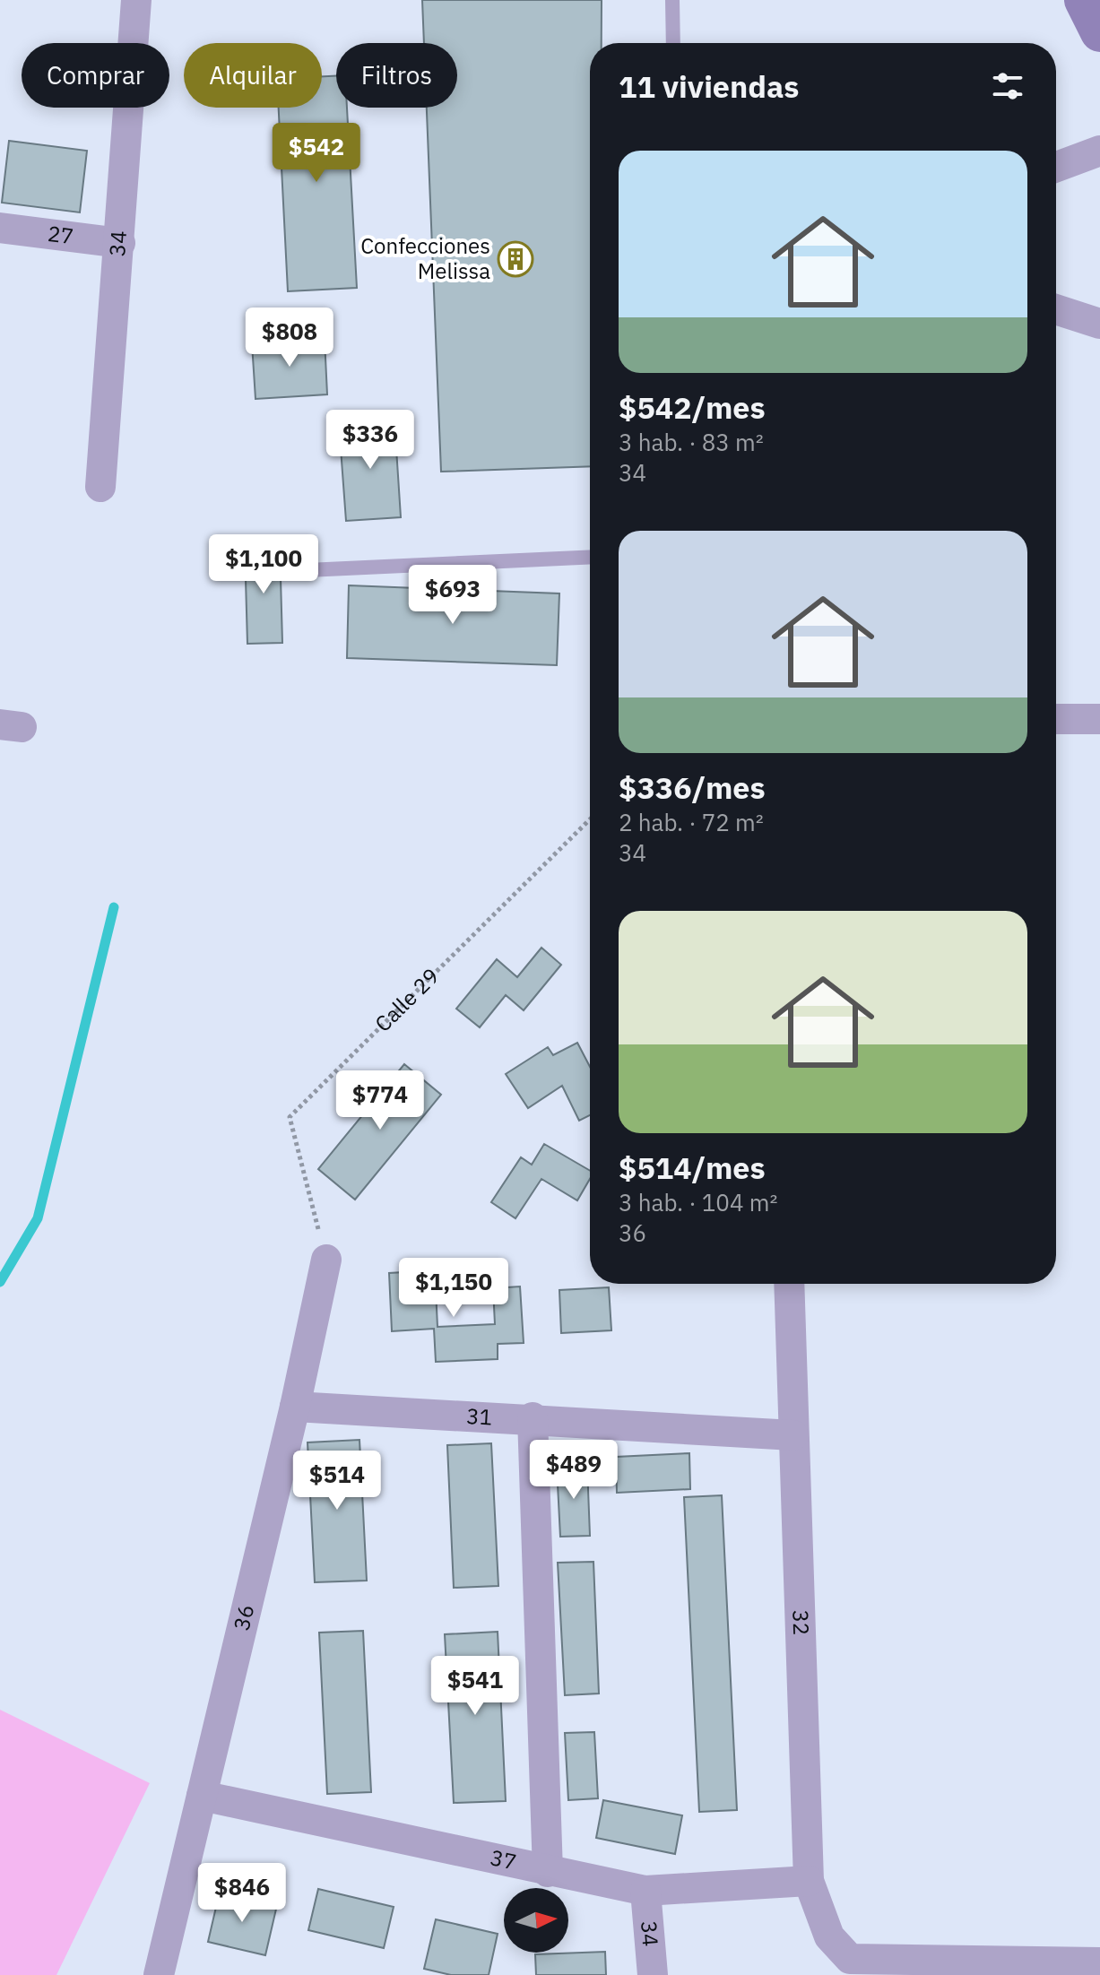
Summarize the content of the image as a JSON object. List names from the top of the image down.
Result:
{
  "streets": {
    "street": [
      "27",
      "34",
      "31",
      "36",
      "32",
      "37"
    ],
    "path": ["Calle 29"]
  },
  "crossings": [
    ["27", "34"],
    ["34", "37"],
    ["Calle 29", "36"],
    ["31", "36"],
    ["31", "32"],
    ["36", "37"],
    ["32", "37"]
  ],
  "places": {
    "building": ["Confecciones Melissa"]
  },
  "north": "right",
  "page": {
    "chip": ["Comprar", "Alquilar", "Filtros"],
    "heading": "11 viviendas",
    "price": [
      "$542",
      "$808",
      "$336",
      "$1,100",
      "$693",
      "$774",
      "$1,150",
      "$489",
      "$514",
      "$541",
      "$846"
    ],
    "list": [
      {
        "name": "$542/mes",
        "note": "3 hab. · 83 m² · 34"
      },
      {
        "name": "$336/mes",
        "note": "2 hab. · 72 m² · 34"
      },
      {
        "name": "$514/mes",
        "note": "3 hab. · 104 m² · 36"
      }
    ]
  }
}
